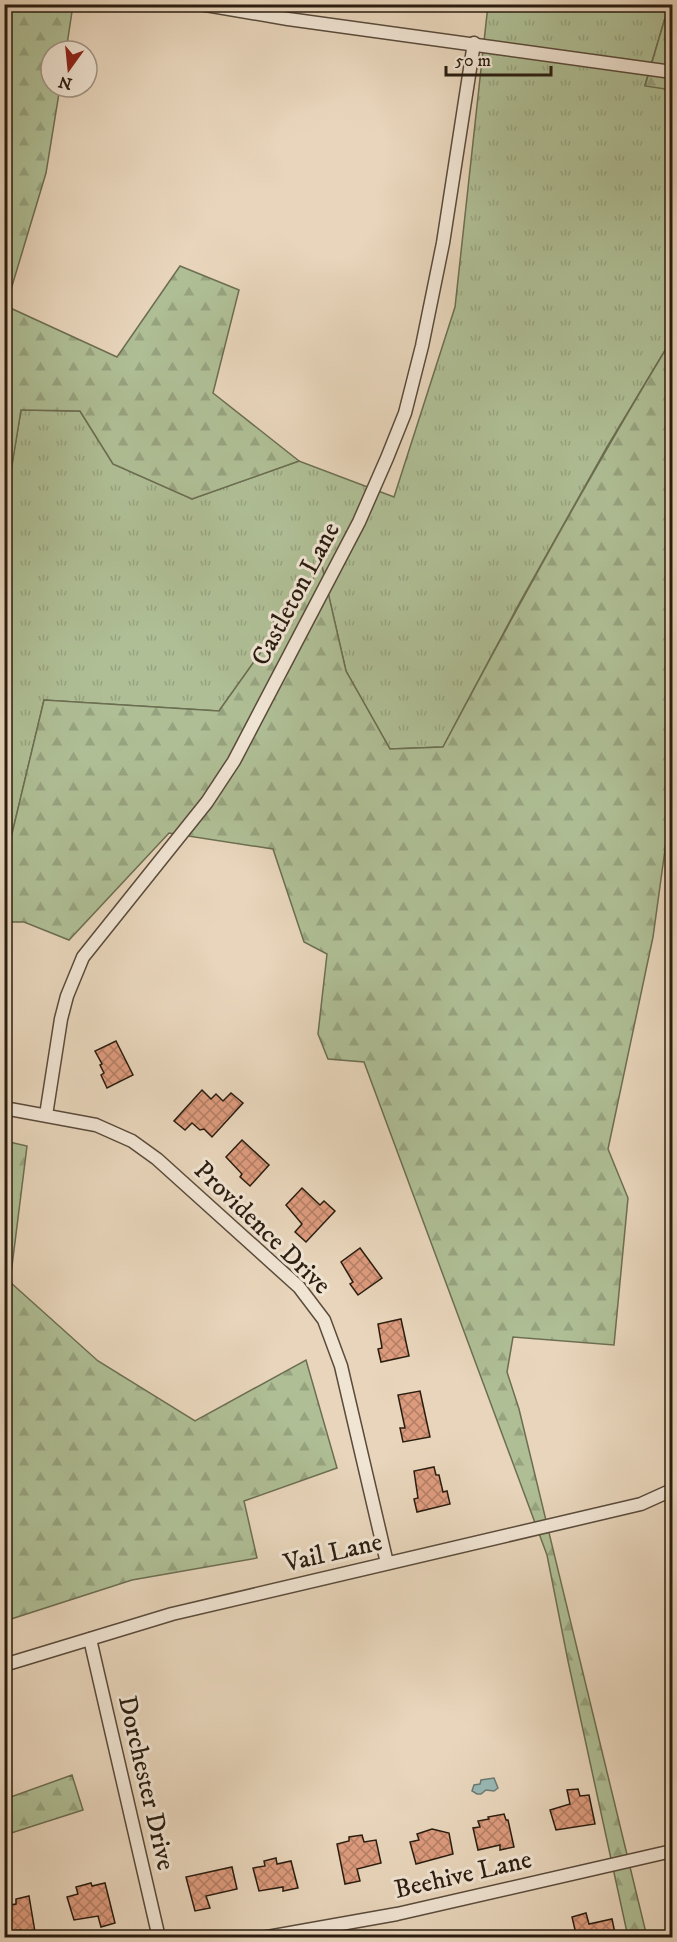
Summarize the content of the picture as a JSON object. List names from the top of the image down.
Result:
{
  "streets": {
    "street": [
      "Castleton Lane",
      "Providence Drive",
      "Vail Lane",
      "Dorchester Drive",
      "Beehive Lane"
    ]
  },
  "crossings": [
    ["Castleton Lane", "Providence Drive"],
    ["Providence Drive", "Vail Lane"],
    ["Vail Lane", "Dorchester Drive"]
  ],
  "scale_bar": "50 m",
  "north": "bottom"
}
